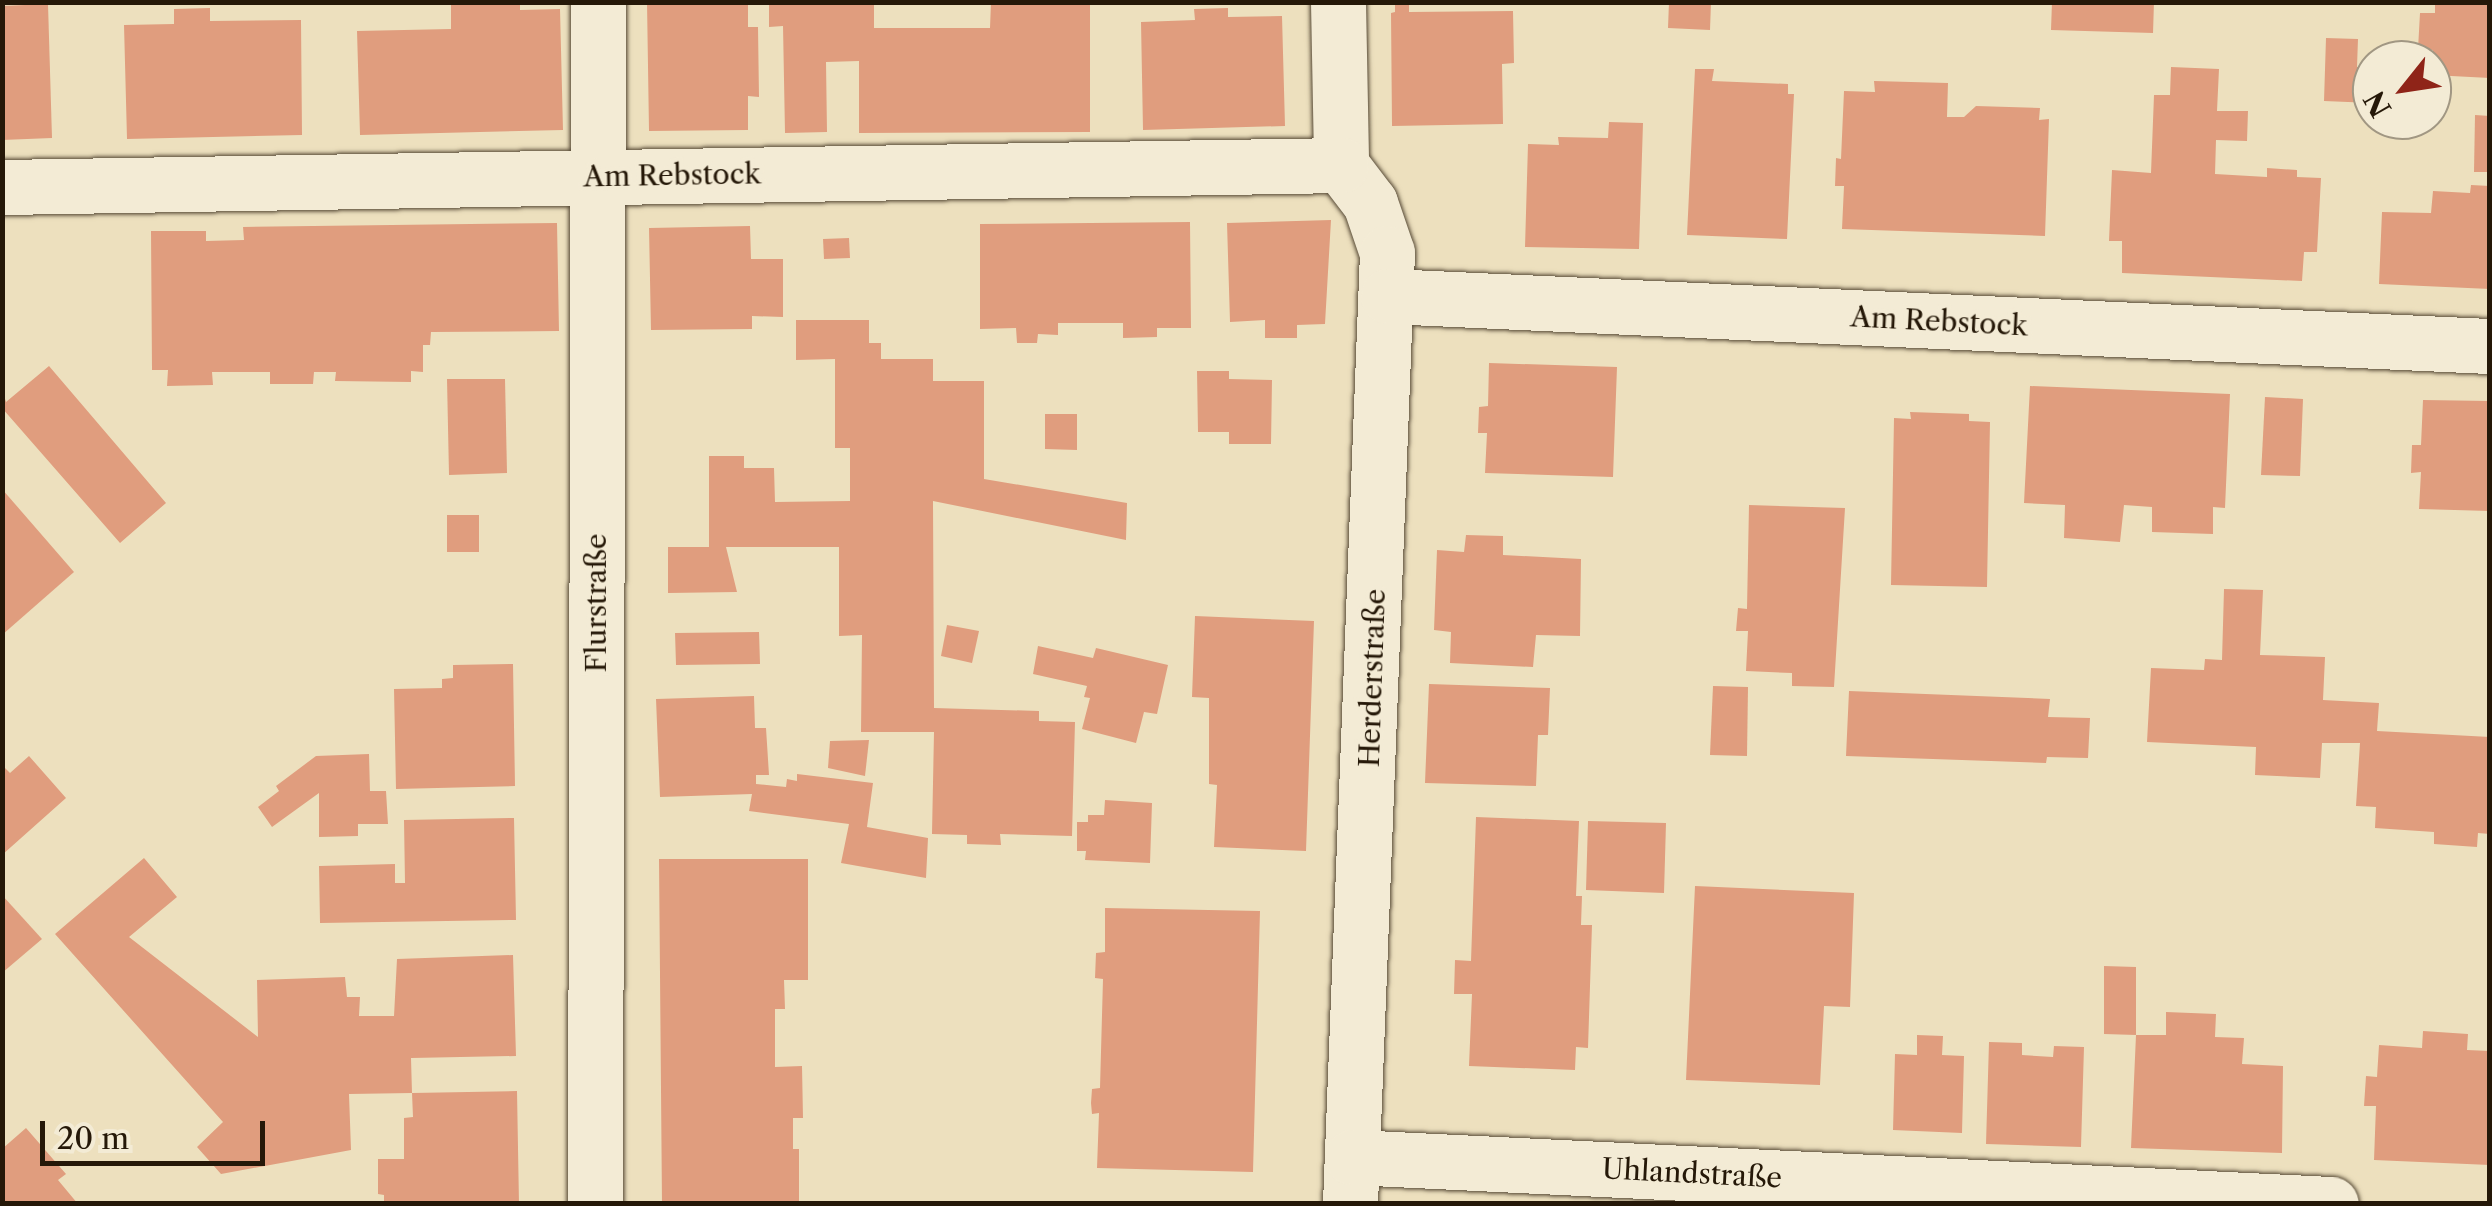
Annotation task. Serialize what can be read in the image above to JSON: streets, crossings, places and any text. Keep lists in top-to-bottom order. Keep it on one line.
{"streets":{"street":["Am Rebstock","Flurstraße","Herderstraße","Uhlandstraße"]},"crossings":[["Am Rebstock","Flurstraße"],["Am Rebstock","Herderstraße"],["Herderstraße","Uhlandstraße"]],"scale_bar":"20 m","north":"bottom left"}
